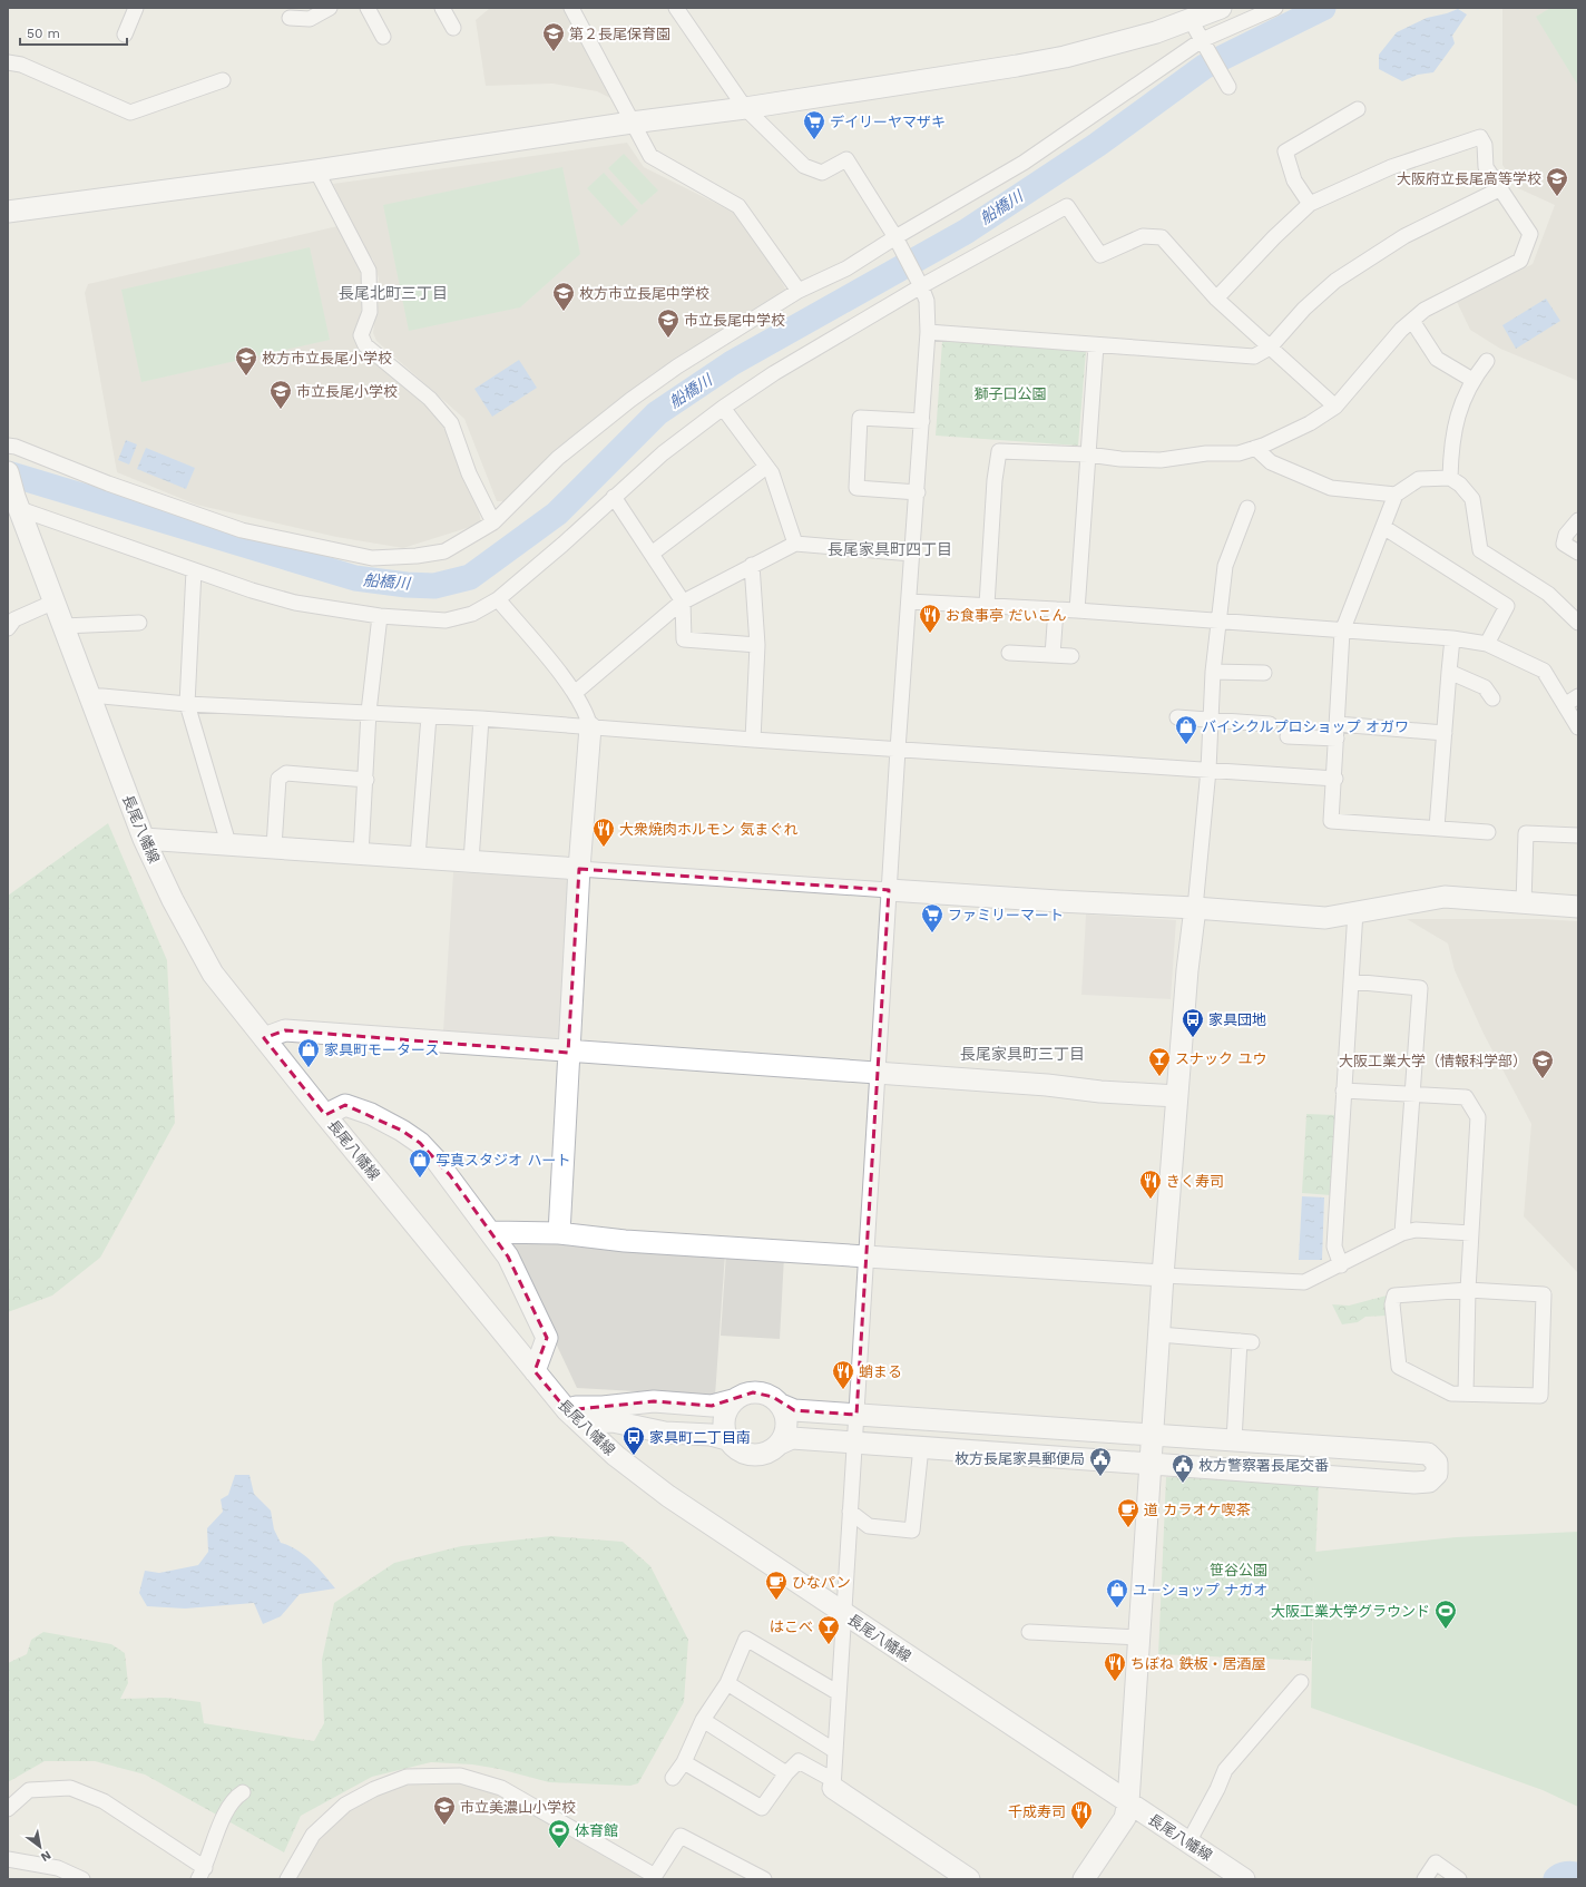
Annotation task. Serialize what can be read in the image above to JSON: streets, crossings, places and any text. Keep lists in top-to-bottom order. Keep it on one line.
{"streets":{"street":["長尾八幡線"]},"districts":["長尾北町三丁目","長尾家具町四丁目","長尾家具町三丁目"],"water":["船橋川"],"parks":["獅子口公園","笹谷公園"],"places":{"school or university":["第２長尾保育園","大阪府立長尾高等学校","枚方市立長尾中学校","市立長尾中学校","枚方市立長尾小学校","市立長尾小学校","大阪工業大学（情報科学部）","市立美濃山小学校"],"supermarket":["デイリーヤマザキ","ファミリーマート"],"restaurant":["お食事亭 だいこん","大衆焼肉ホルモン 気まぐれ","きく寿司","蛸まる","ちぼね 鉄板・居酒屋","千成寿司"],"shop":["バイシクルプロショップ オガワ","家具町モータース","写真スタジオ ハート","ユーショップ ナガオ"],"bus stop":["家具団地","家具町二丁目南"],"bar":["スナック ユウ","はこべ"],"public building":["枚方長尾家具郵便局","枚方警察署長尾交番"],"cafe":["道 カラオケ喫茶","ひなパン"],"sports":["大阪工業大学グラウンド","体育館"]},"scale_bar":"50 m","north":"bottom right"}
